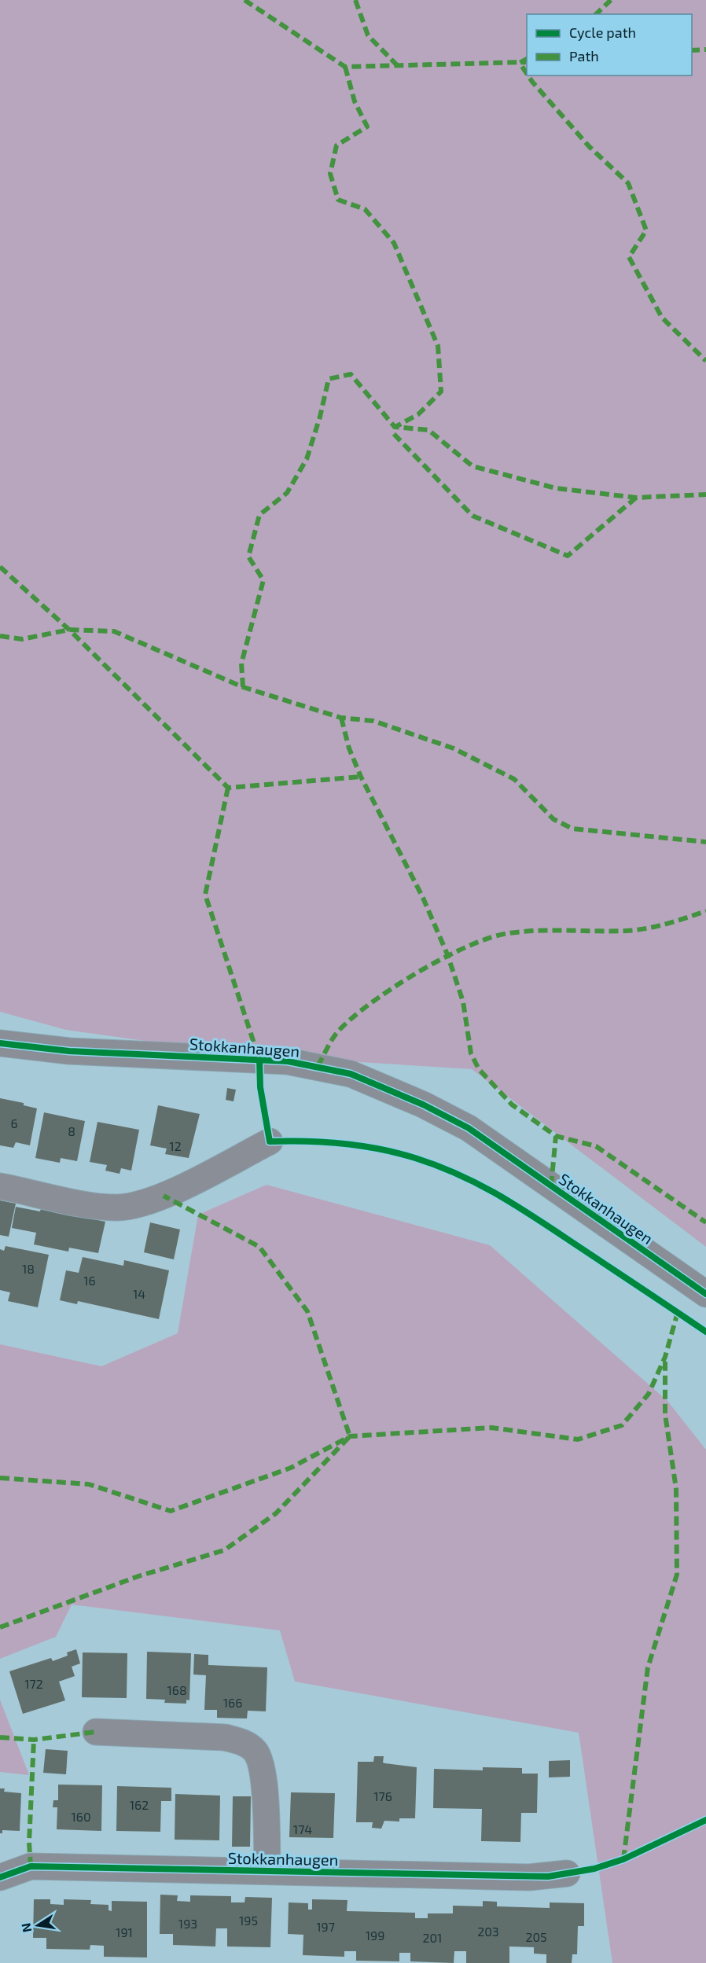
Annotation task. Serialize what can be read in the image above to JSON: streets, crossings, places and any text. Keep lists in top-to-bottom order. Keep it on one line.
{"streets":{"street":["Stokkanhaugen"]},"house_numbers":["6","8","12","18","16","14","172","168","166","176","162","160","174","195","193","197","203","191","199","205","201"],"legend":["Cycle path","Path"],"north":"left"}
